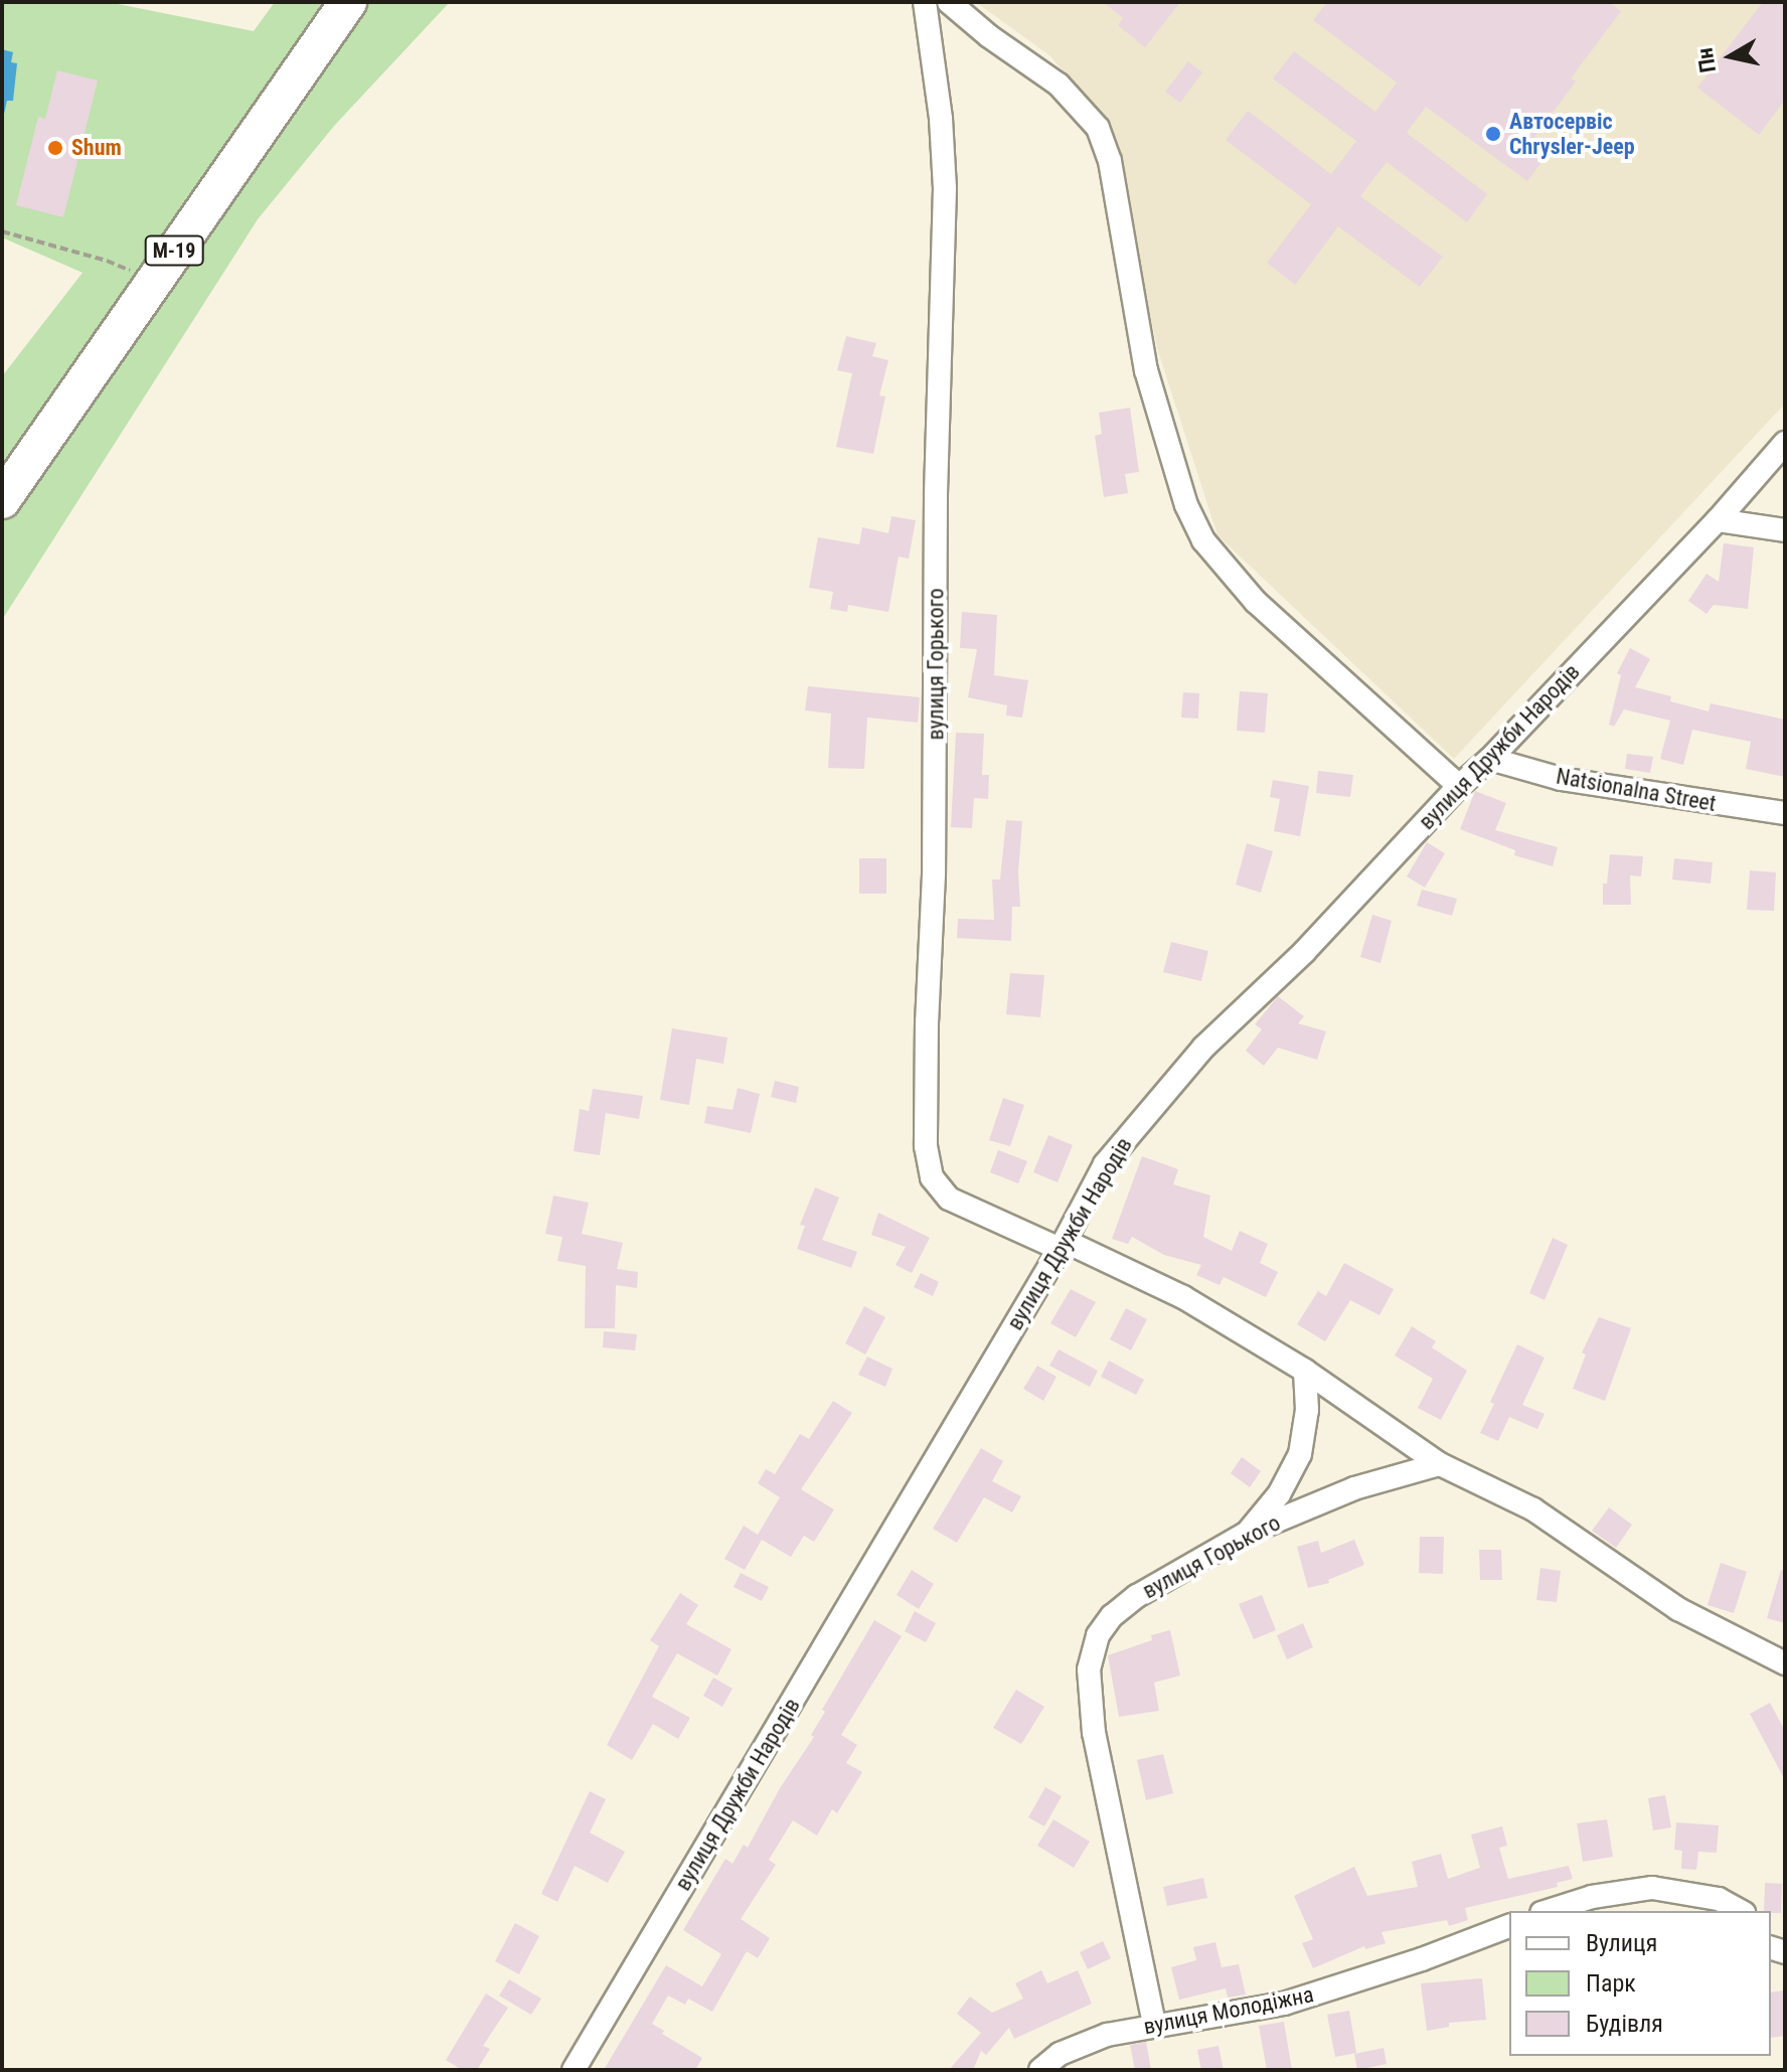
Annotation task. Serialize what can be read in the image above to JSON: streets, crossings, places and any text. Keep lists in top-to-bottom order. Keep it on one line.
{"streets":{"highway":["М-19"],"street":["вулиця Горького","вулиця Дружби Народів","Natsionalna Street","вулиця Молодіжна"]},"crossings":[["вулиця Горького","вулиця Дружби Народів"],["вулиця Горького","вулиця Молодіжна"],["вулиця Дружби Народів","Natsionalna Street"]],"places":["Автосервіс Chrysler-Jeep","Shum"],"legend":["Вулиця","Парк","Будівля"],"north":"left"}
